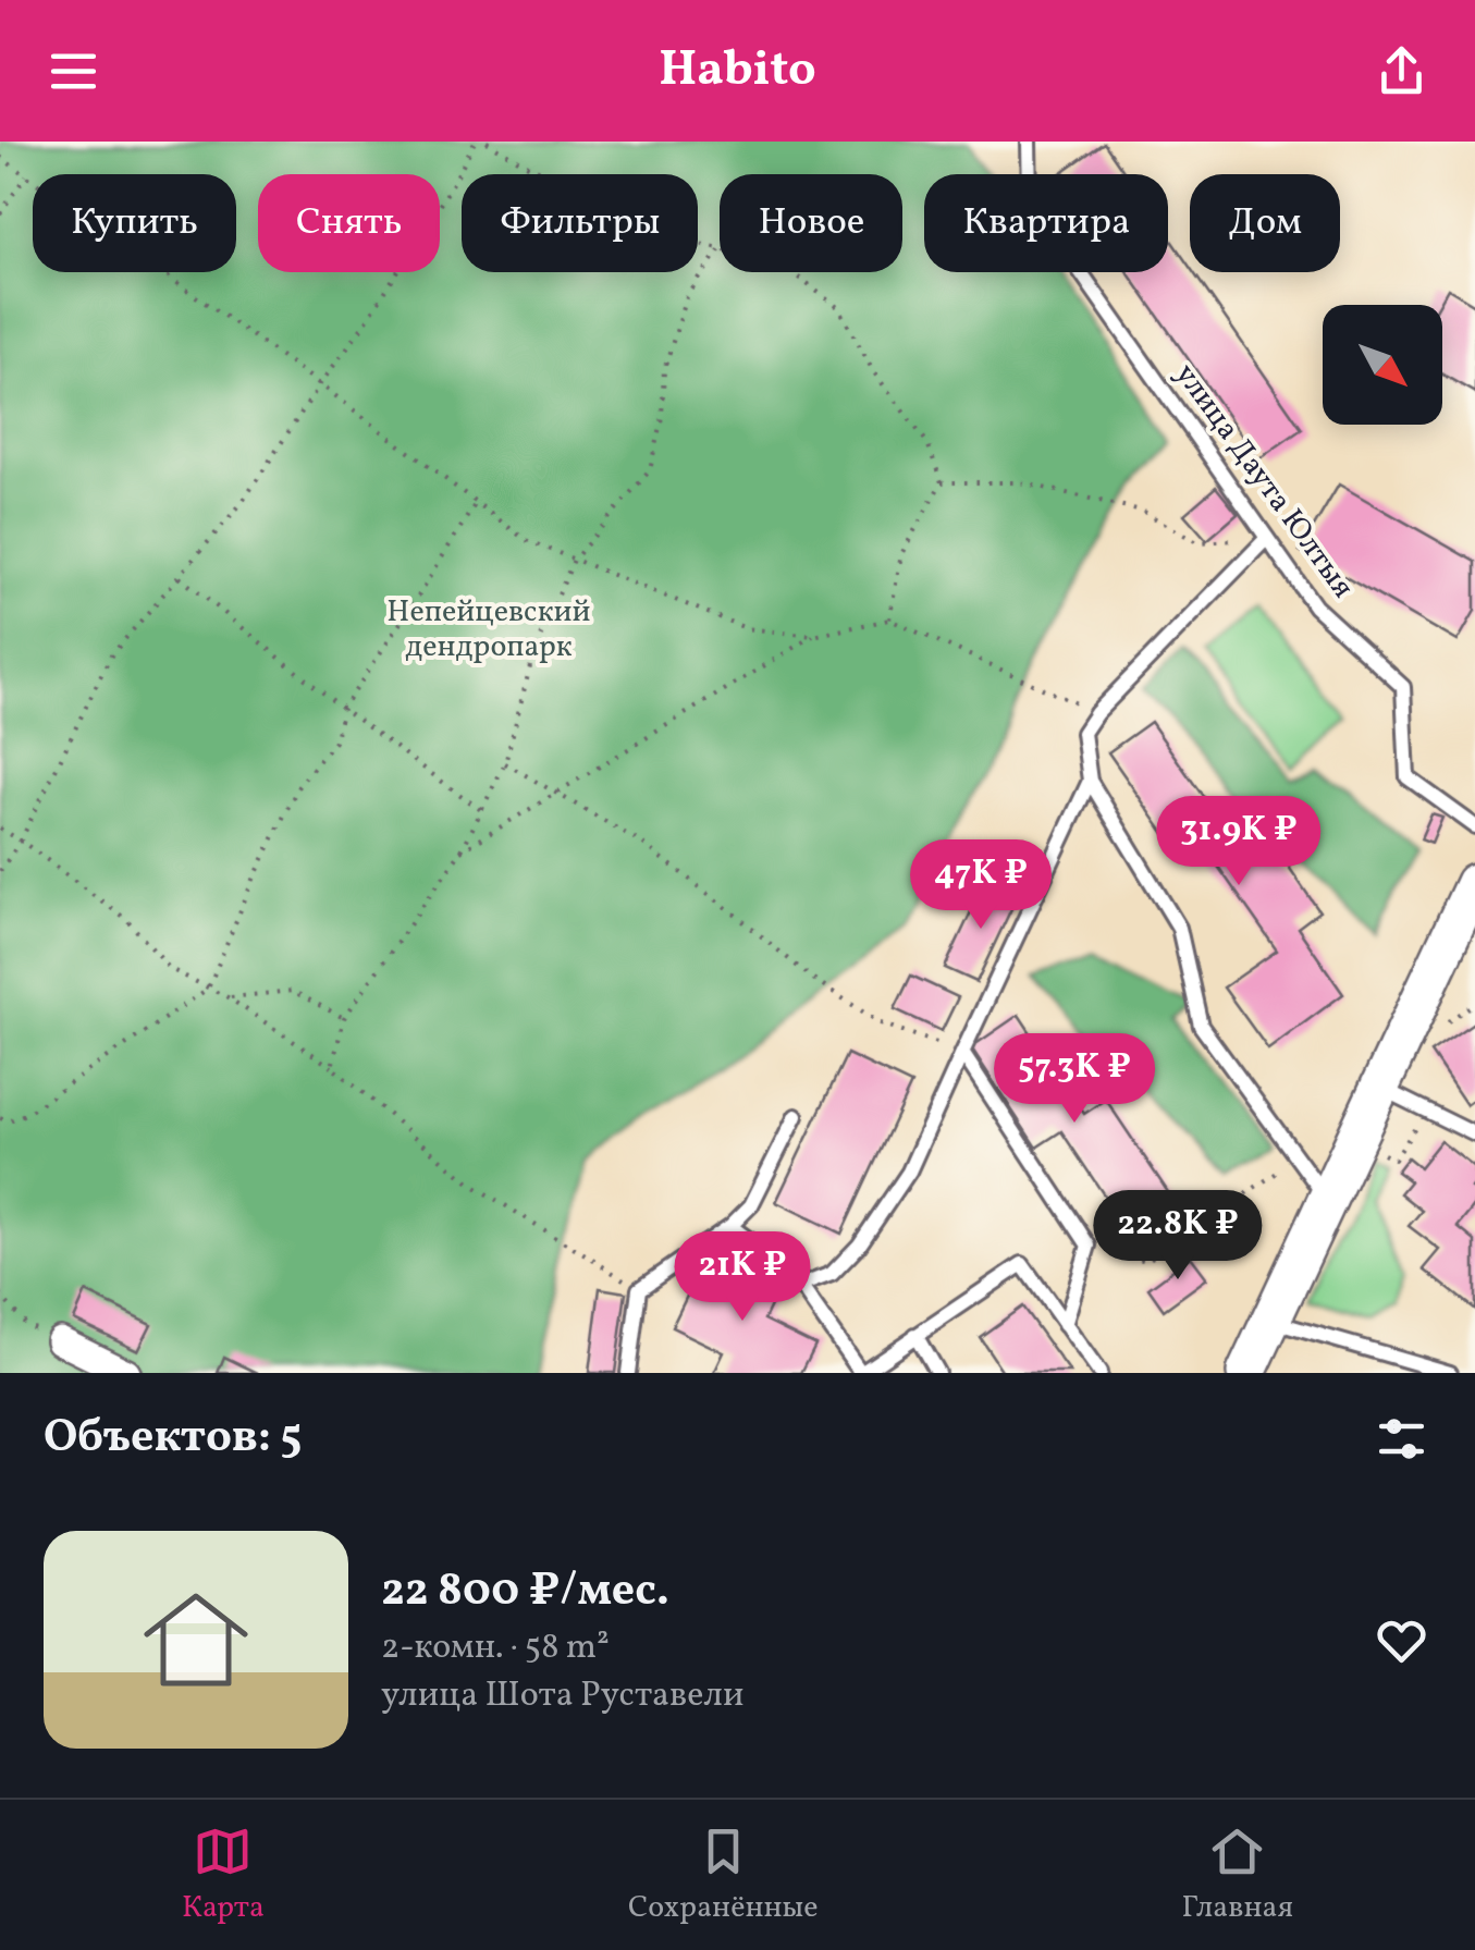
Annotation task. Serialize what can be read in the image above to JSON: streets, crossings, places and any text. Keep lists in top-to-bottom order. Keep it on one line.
{"streets":{"lane":["улица Даута Юлтыя"]},"parks":["Непейцевский дендропарк"],"north":"bottom right","page":{"header":"Habito","chip":["Купить","Снять","Фильтры","Новое","Квартира","Дом"],"price":["31.9K ₽","47K ₽","57.3K ₽","22.8K ₽","21K ₽"],"heading":"Объектов: 5","list":[{"name":"22 800 ₽/мес.","note":"2-комн. · 58 m² · улица Шота Руставели"}],"tabs":["Карта","Сохранённые","Главная"]}}
